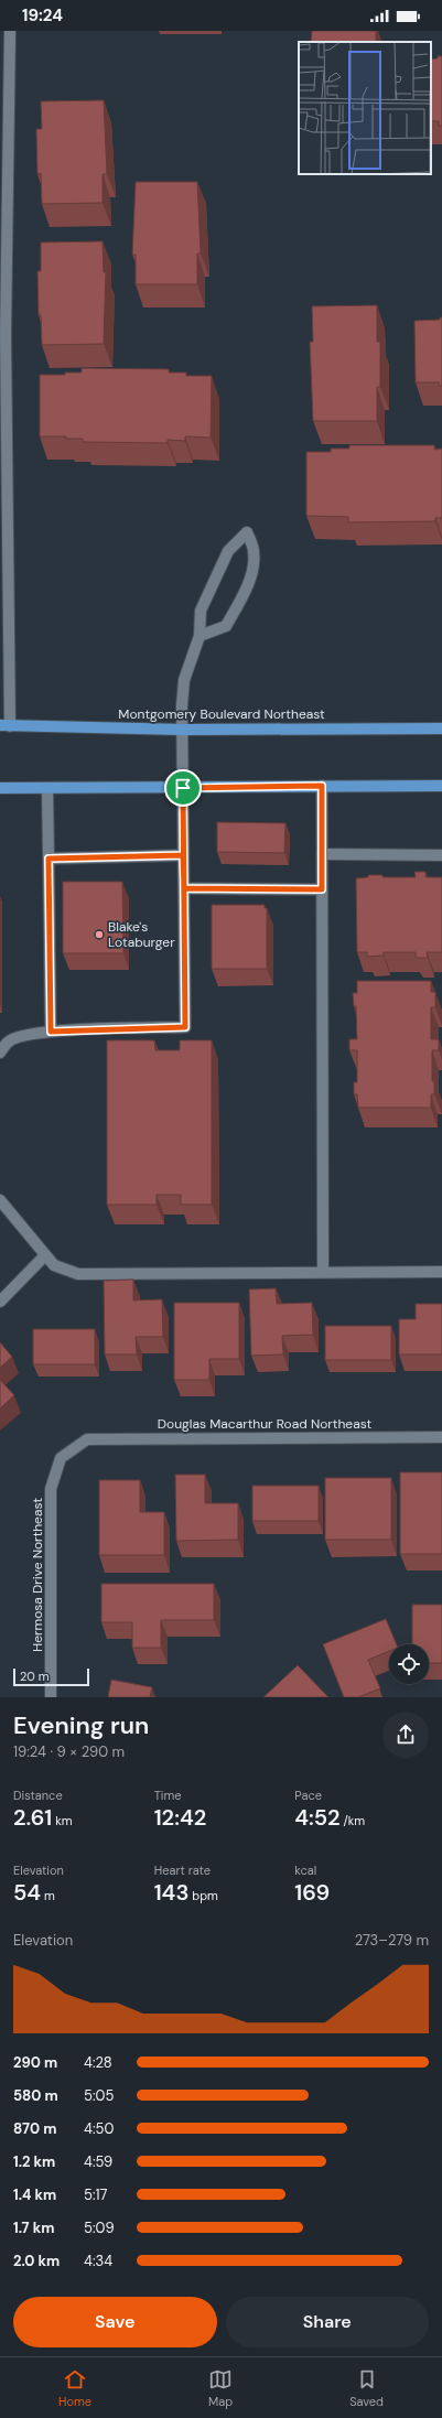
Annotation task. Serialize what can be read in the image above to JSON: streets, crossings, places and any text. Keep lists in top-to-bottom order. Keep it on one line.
{"streets":{"main road":["Montgomery Boulevard Northeast"],"street":["Douglas Macarthur Road Northeast","Hermosa Drive Northeast"]},"crossings":[["Douglas Macarthur Road Northeast","Hermosa Drive Northeast"]],"places":["Blake's Lotaburger"],"scale_bar":"20 m","page":{"status":"19:24","scale":"20 m","heading":["Evening run","19:24 · 9 × 290 m"],"stats":[["Distance","2.61 km"],["Time","12:42"],["Pace","4:52 /km"],["Elevation","54 m"],["Heart rate","143 bpm"],["kcal","169"]],"chart":["Elevation","273–279 m"],"list":[{"name":"290 m","note":"4:28"},{"name":"580 m","note":"5:05"},{"name":"870 m","note":"4:50"},{"name":"1.2 km","note":"4:59"},{"name":"1.4 km","note":"5:17"},{"name":"1.7 km","note":"5:09"},{"name":"2.0 km","note":"4:34"}],"buttons":["Save","Share"],"tabs":["Home","Map","Saved"]}}
